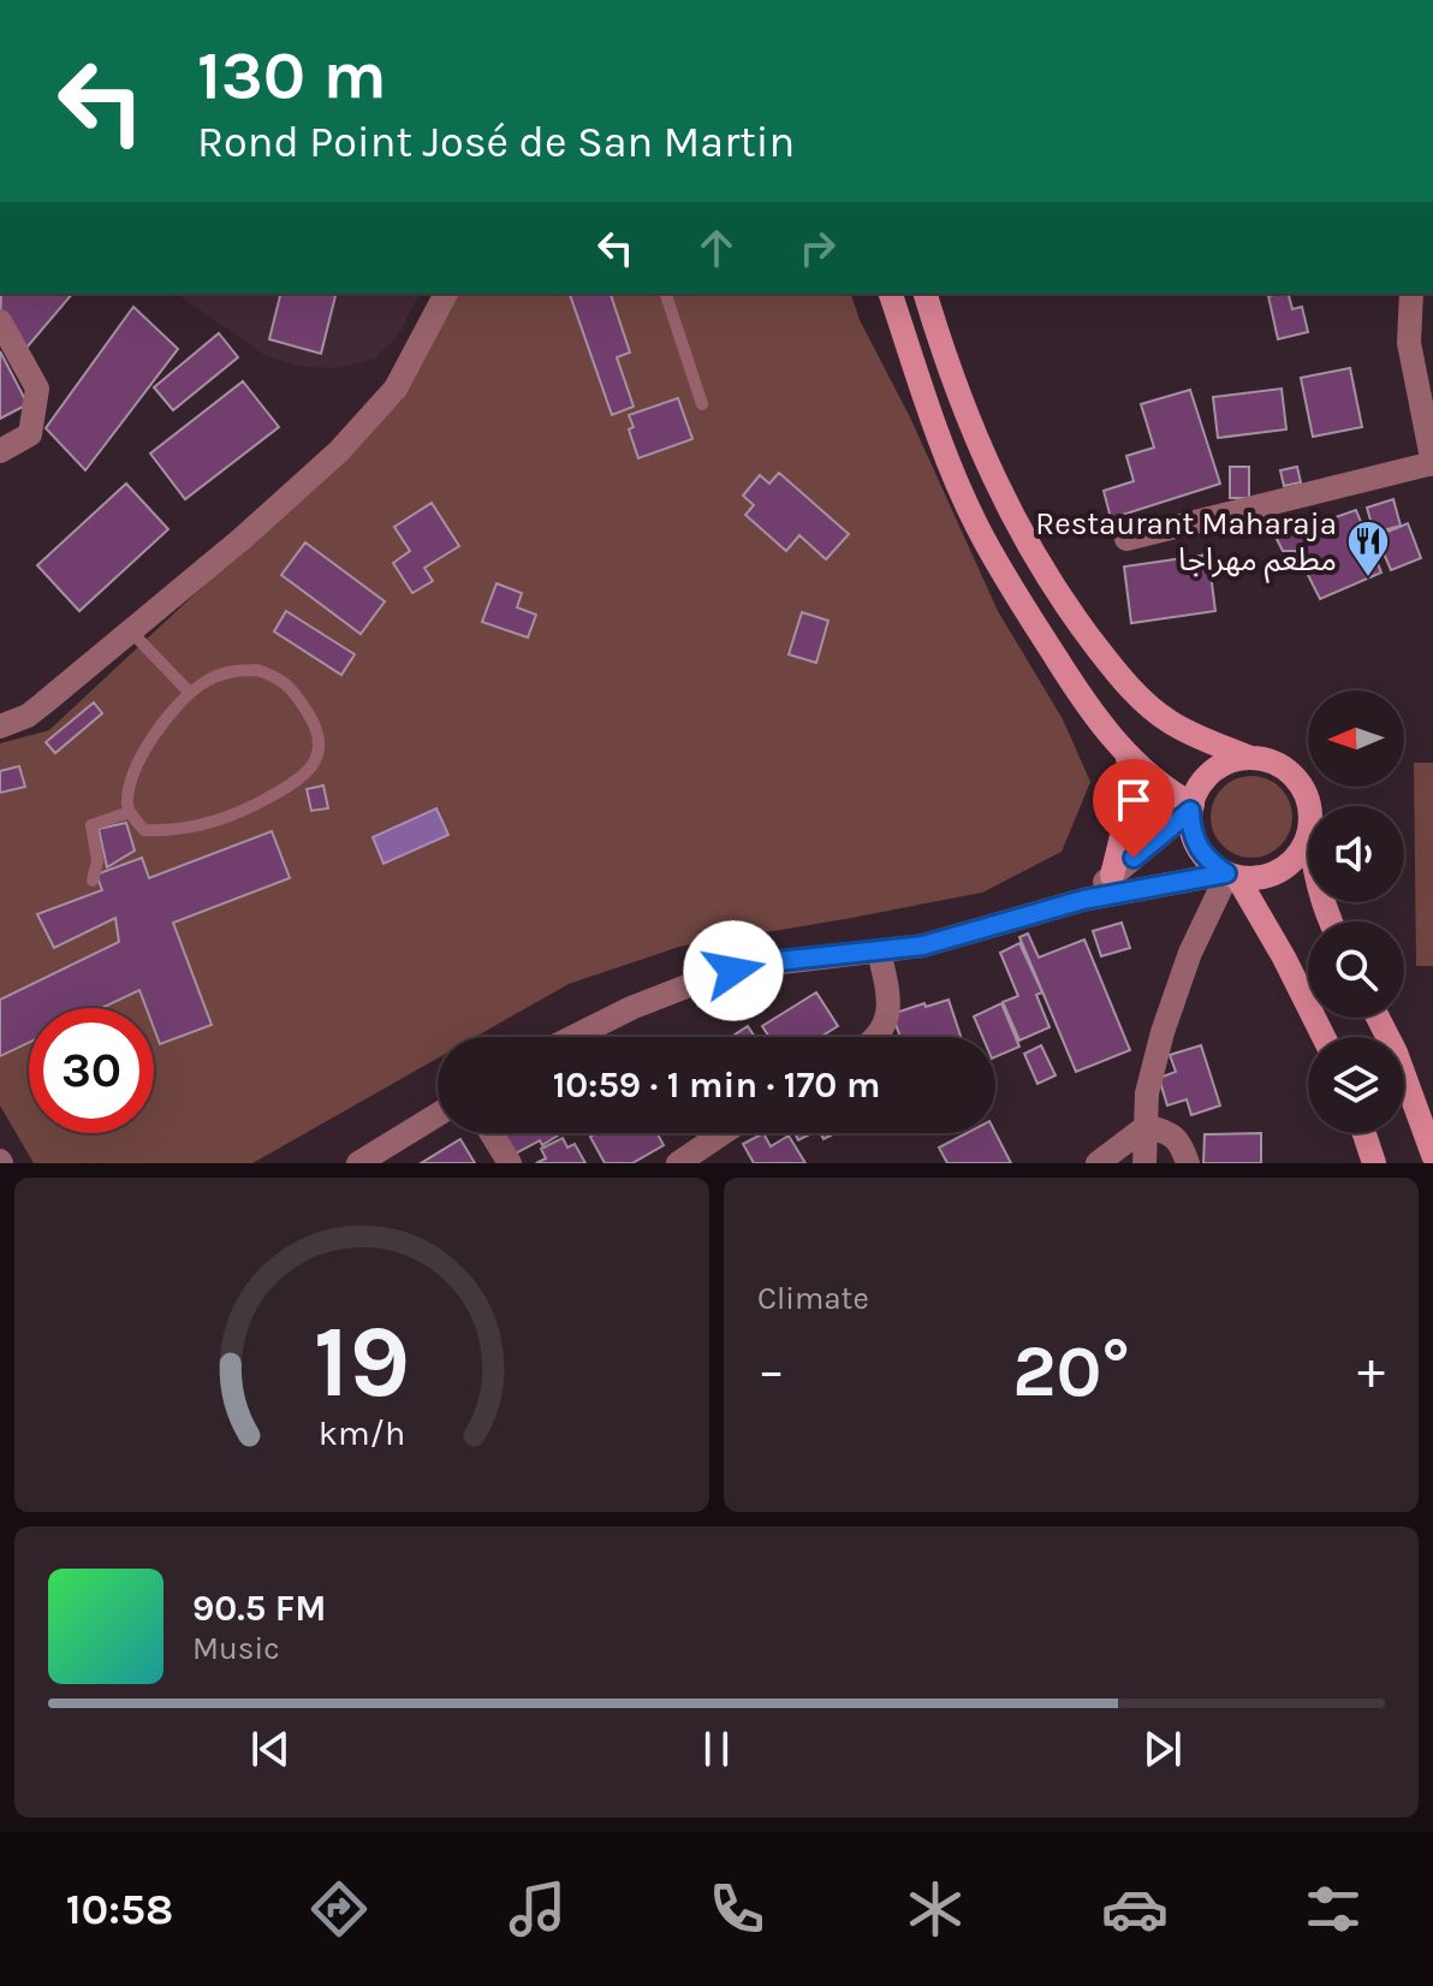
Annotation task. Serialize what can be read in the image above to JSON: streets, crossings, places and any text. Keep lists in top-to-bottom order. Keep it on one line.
{"places":{"restaurant":["Restaurant Maharaja مطعم مهراجا"]},"north":"left","page":{"turn":["130 m","Rond Point José de San Martin"],"limit":"30","trip":"10:59 · 1 min · 170 m","tile":"Climate","heat":["−","20°","+"],"song":["90.5 FM","Music"],"tabs":"10:58","gauge":["19","km/h"]}}
